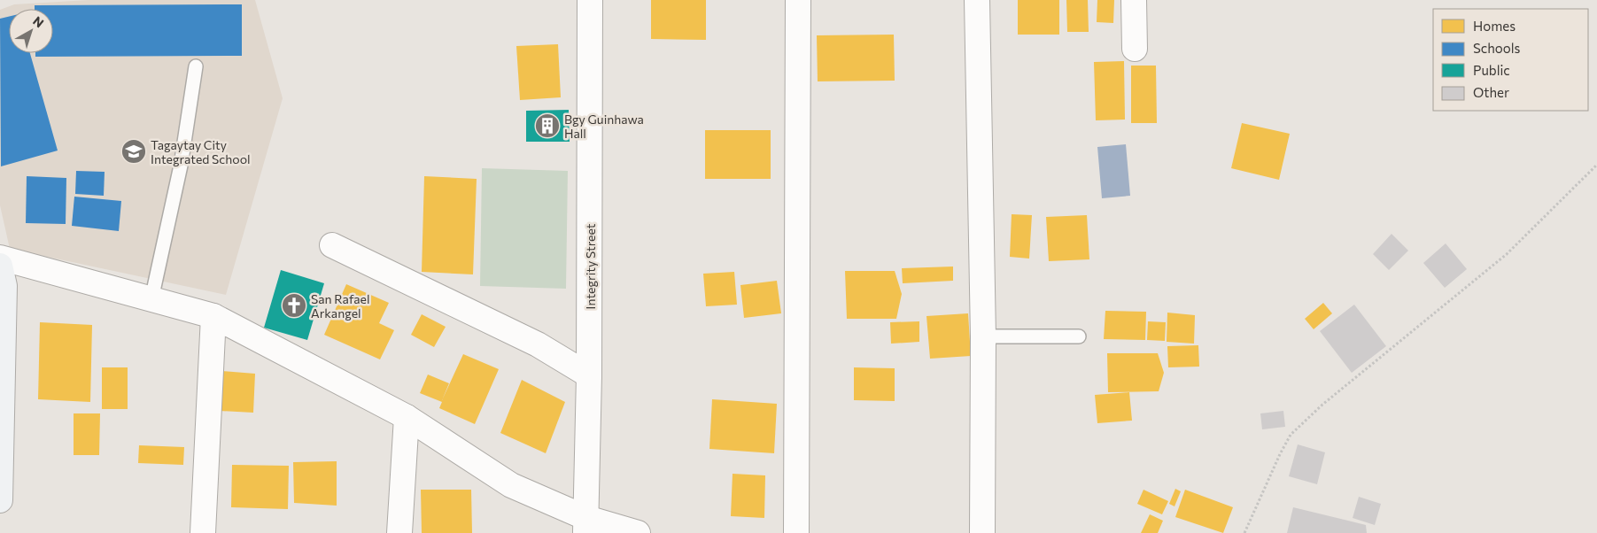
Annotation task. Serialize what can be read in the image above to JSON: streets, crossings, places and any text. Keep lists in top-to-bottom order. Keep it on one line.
{"streets":{"street":["Integrity Street"]},"places":{"building":["Bgy Guinhawa Hall"],"school or university":["Tagaytay City Integrated School"],"church":["San Rafael Arkangel"]},"legend":["Homes","Schools","Public","Other"],"north":"top right"}
